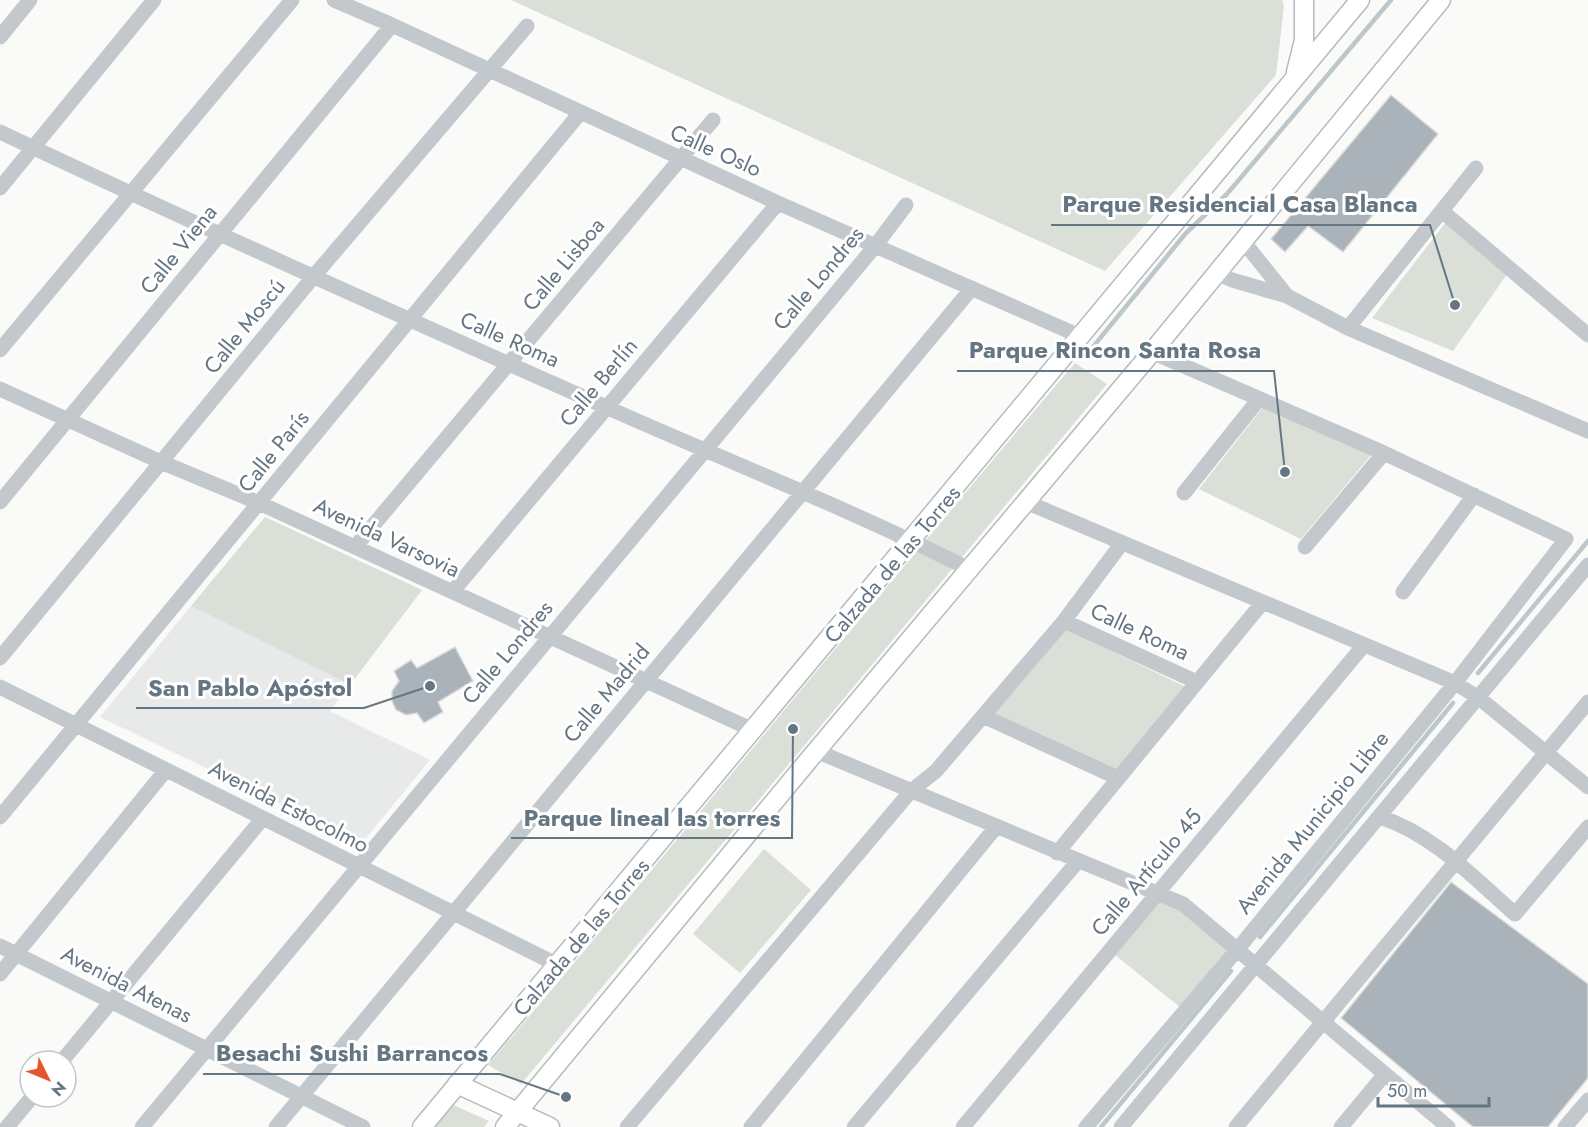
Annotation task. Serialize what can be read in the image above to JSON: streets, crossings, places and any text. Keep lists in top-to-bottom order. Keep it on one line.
{"streets":{"main road":["Calzada de las Torres"],"street":["Calle Oslo","Calle Viena","Calle Lisboa","Calle Londres","Calle Moscú","Calle Roma","Calle Berlín","Calle París","Avenida Varsovia","Calle Madrid","Avenida Estocolmo","Avenida Municipio Libre","Calle Artículo 45","Avenida Atenas"]},"crossings":[["Calle Oslo","Calle Viena"],["Calle Oslo","Calle Lisboa"],["Calle Oslo","Calle Londres"],["Calle Oslo","Calle Moscú"],["Calle Oslo","Calle Berlín"],["Calle Oslo","Calle París"],["Calle Oslo","Calzada de las Torres"],["Calle Oslo","Calle Madrid"],["Calle Viena","Calle Roma"],["Calle Viena","Avenida Varsovia"],["Calle Lisboa","Calle Roma"],["Calle Lisboa","Avenida Varsovia"],["Calle Londres","Calle Roma"],["Calle Londres","Avenida Varsovia"],["Calle Londres","Avenida Estocolmo"],["Calle Londres","Avenida Atenas"],["Calle Moscú","Calle Roma"],["Calle Moscú","Avenida Varsovia"],["Calle Roma","Calle Berlín"],["Calle Roma","Calle París"],["Calle Roma","Calzada de las Torres"],["Calle Roma","Calle Madrid"],["Calle Berlín","Avenida Varsovia"],["Calle París","Avenida Varsovia"],["Calle París","Avenida Estocolmo"],["Avenida Varsovia","Calzada de las Torres"],["Avenida Varsovia","Calle Madrid"],["Calzada de las Torres","Avenida Estocolmo"],["Calle Madrid","Avenida Estocolmo"],["Calle Madrid","Avenida Atenas"]],"places":["Parque Residencial Casa Blanca","Parque Rincon Santa Rosa","San Pablo Apóstol","Parque lineal las torres","Besachi Sushi Barrancos"],"scale_bar":"50 m","north":"bottom right"}
